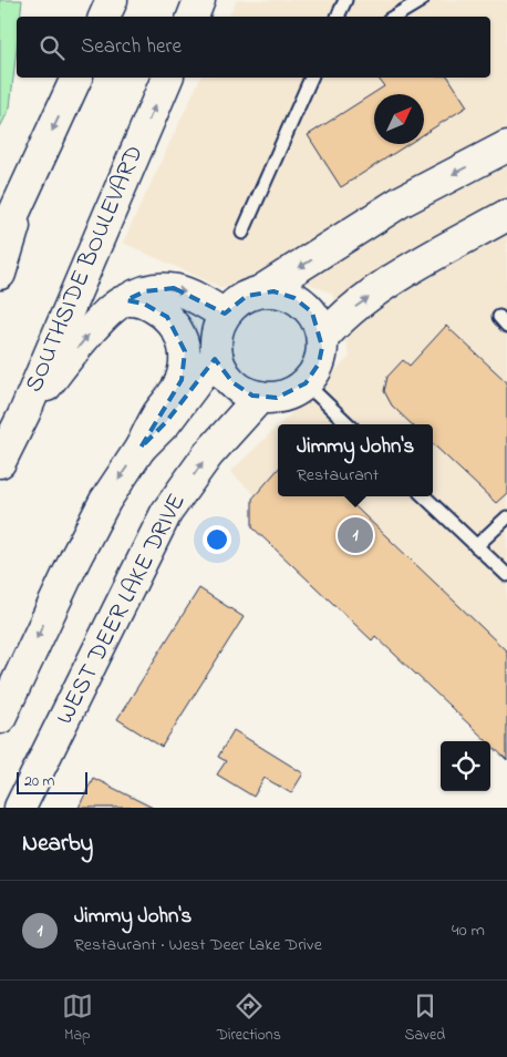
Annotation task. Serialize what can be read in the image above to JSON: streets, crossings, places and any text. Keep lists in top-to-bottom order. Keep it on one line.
{"streets":{"main road":["SOUTHSIDE BOULEVARD","WEST DEER LAKE DRIVE"]},"scale_bar":"20 m","north":"top right","page":{"search":"Search here","popup":["Jimmy John's","Restaurant"],"pins":"1","scale":"20 m","heading":"Nearby","list":[{"mark":"1","name":"Jimmy John's","note":"Restaurant · West Deer Lake Drive","value":"40 m"}],"nav":["Map","Directions","Saved"]}}
